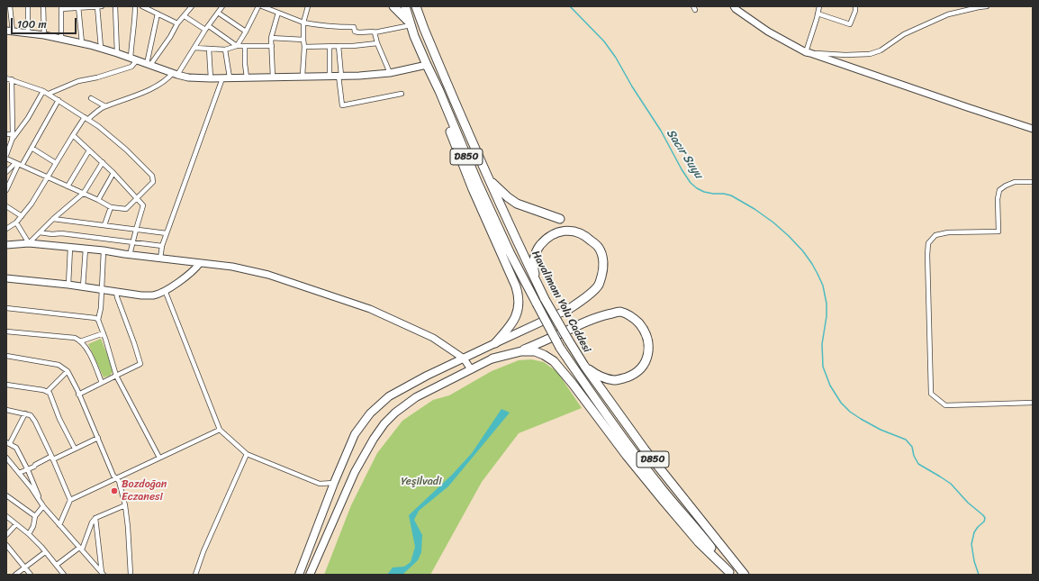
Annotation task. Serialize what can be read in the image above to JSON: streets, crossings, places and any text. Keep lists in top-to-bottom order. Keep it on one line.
{"streets":{"highway":["D850","Havalimanı Yolu Caddesi"]},"water":["Sacır Suyu"],"parks":["Yeşilvadi"],"places":["Bozdoğan Eczanesi"],"scale_bar":"100 m"}
